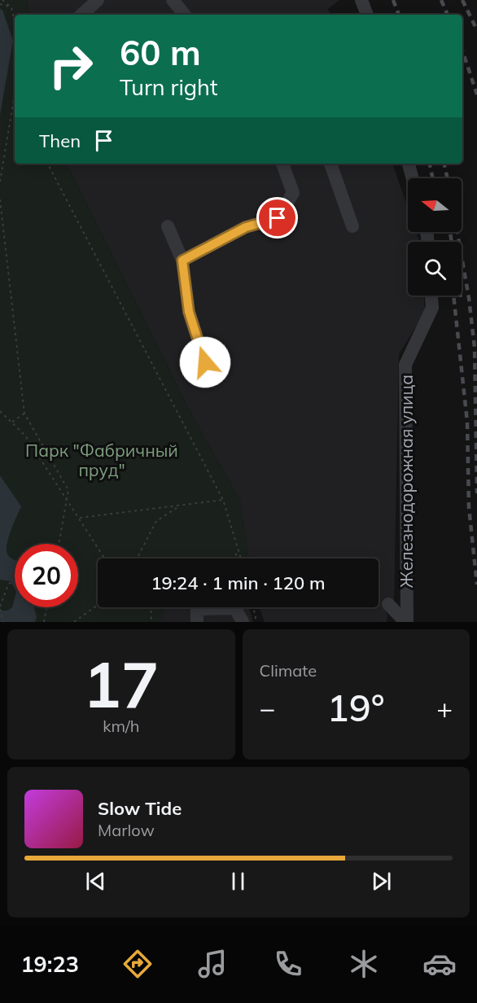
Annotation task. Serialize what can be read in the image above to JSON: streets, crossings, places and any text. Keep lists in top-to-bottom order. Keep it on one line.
{"streets":{"street":["Железнодорожная улица"]},"parks":["Парк \"Фабричный пруд\""],"north":"left","page":{"turn":["60 m","Turn right"],"then":"Then","limit":"20","trip":"19:24 · 1 min · 120 m","tile":[["17","km/h"],"Climate"],"heat":["−","19°","+"],"song":["Slow Tide","Marlow"],"tabs":"19:23"}}
